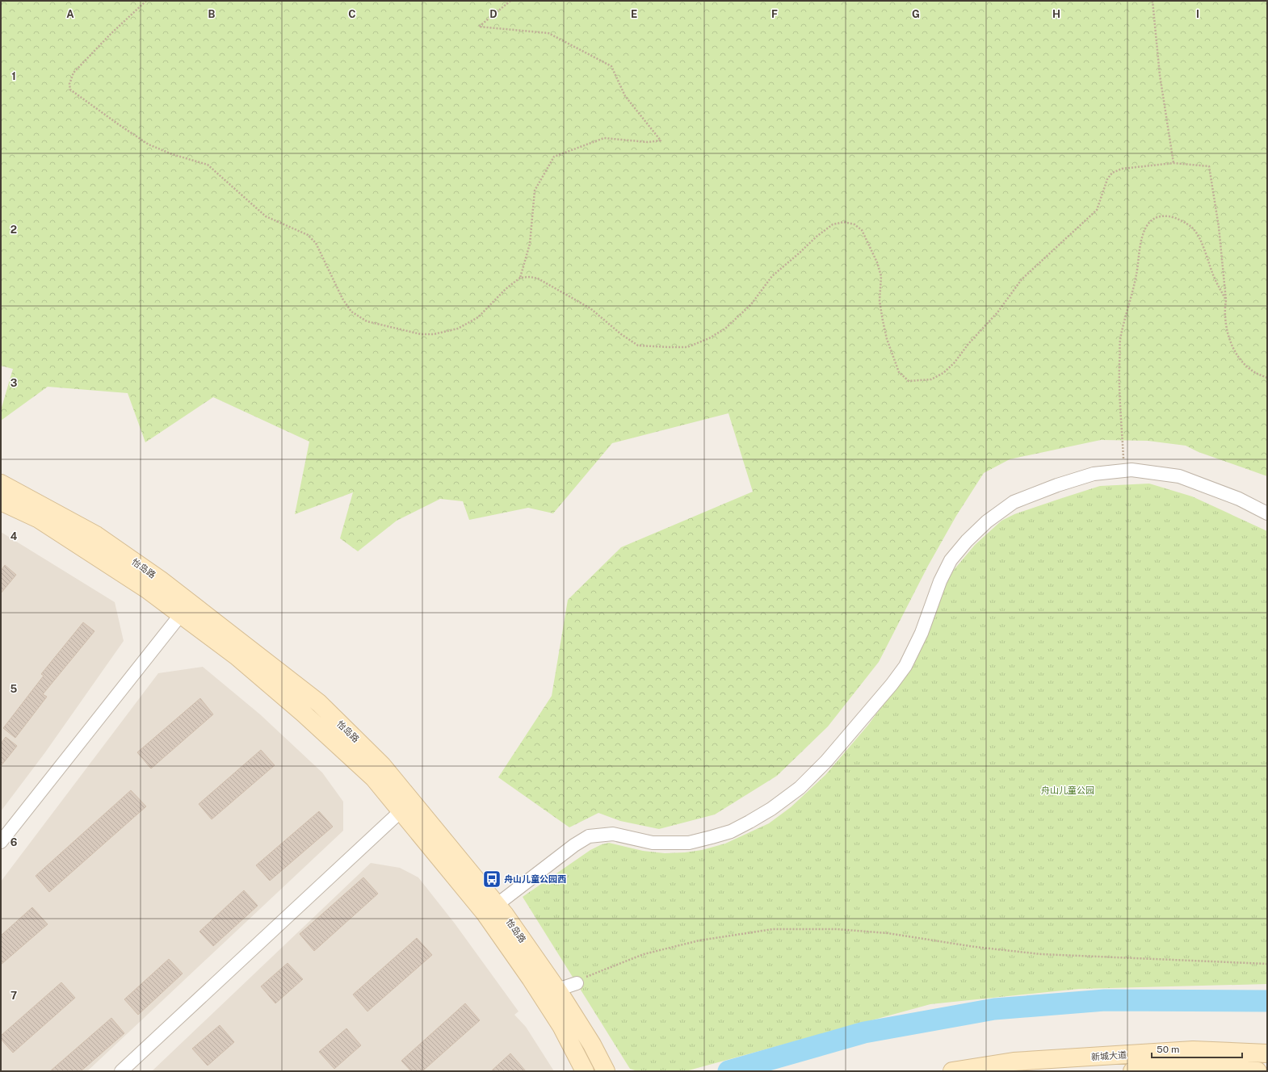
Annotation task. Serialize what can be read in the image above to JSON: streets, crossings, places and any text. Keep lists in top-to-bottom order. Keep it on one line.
{"streets":{"street":["怡岛路","新城大道"]},"parks":["舟山儿童公园"],"places":{"bus stop":["舟山儿童公园西"]},"scale_bar":"50 m","grid":{"columns":["A","B","C","D","E","F","G","H","I"],"rows":["1","2","3","4","5","6","7"]}}
